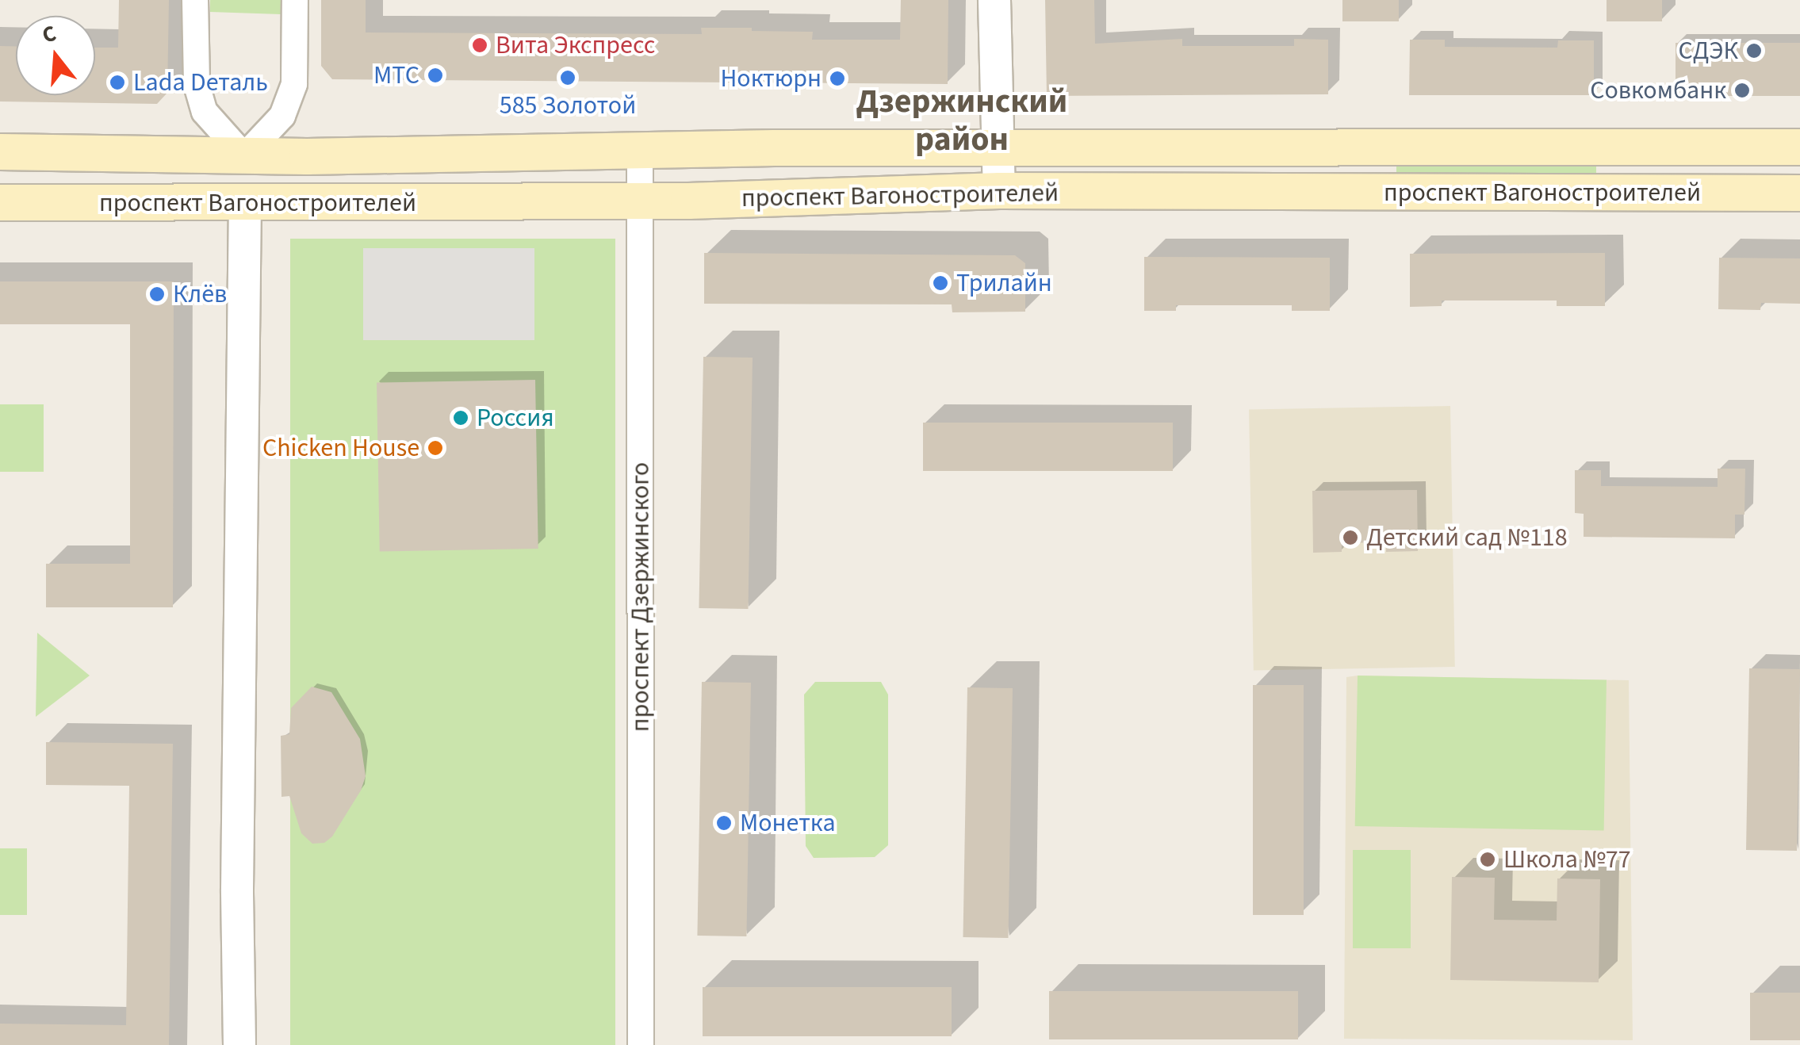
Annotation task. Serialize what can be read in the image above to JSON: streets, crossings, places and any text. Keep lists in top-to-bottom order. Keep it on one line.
{"streets":{"main road":["проспект Вагоностроителей"],"street":["проспект Дзержинского"]},"crossings":[["проспект Вагоностроителей","проспект Дзержинского"]],"districts":["Дзержинский район"],"places":["Вита Экспресс","СДЭК","МТС","585 Золотой","Ноктюрн","Lada Dеталь","Совкомбанк","Трилайн","Клёв","Россия","Chicken House","Детский сад №118","Монетка","Школа №77"],"north":"top"}
